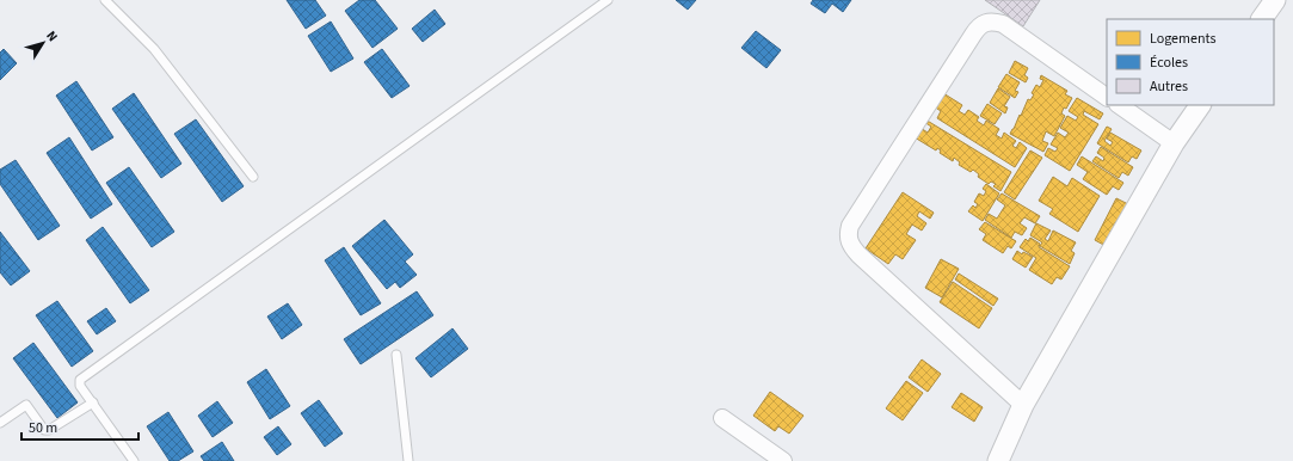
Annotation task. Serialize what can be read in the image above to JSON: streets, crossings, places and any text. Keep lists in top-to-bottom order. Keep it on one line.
{"legend":["Logements","Écoles","Autres"],"scale_bar":"50 m","north":"top right"}
